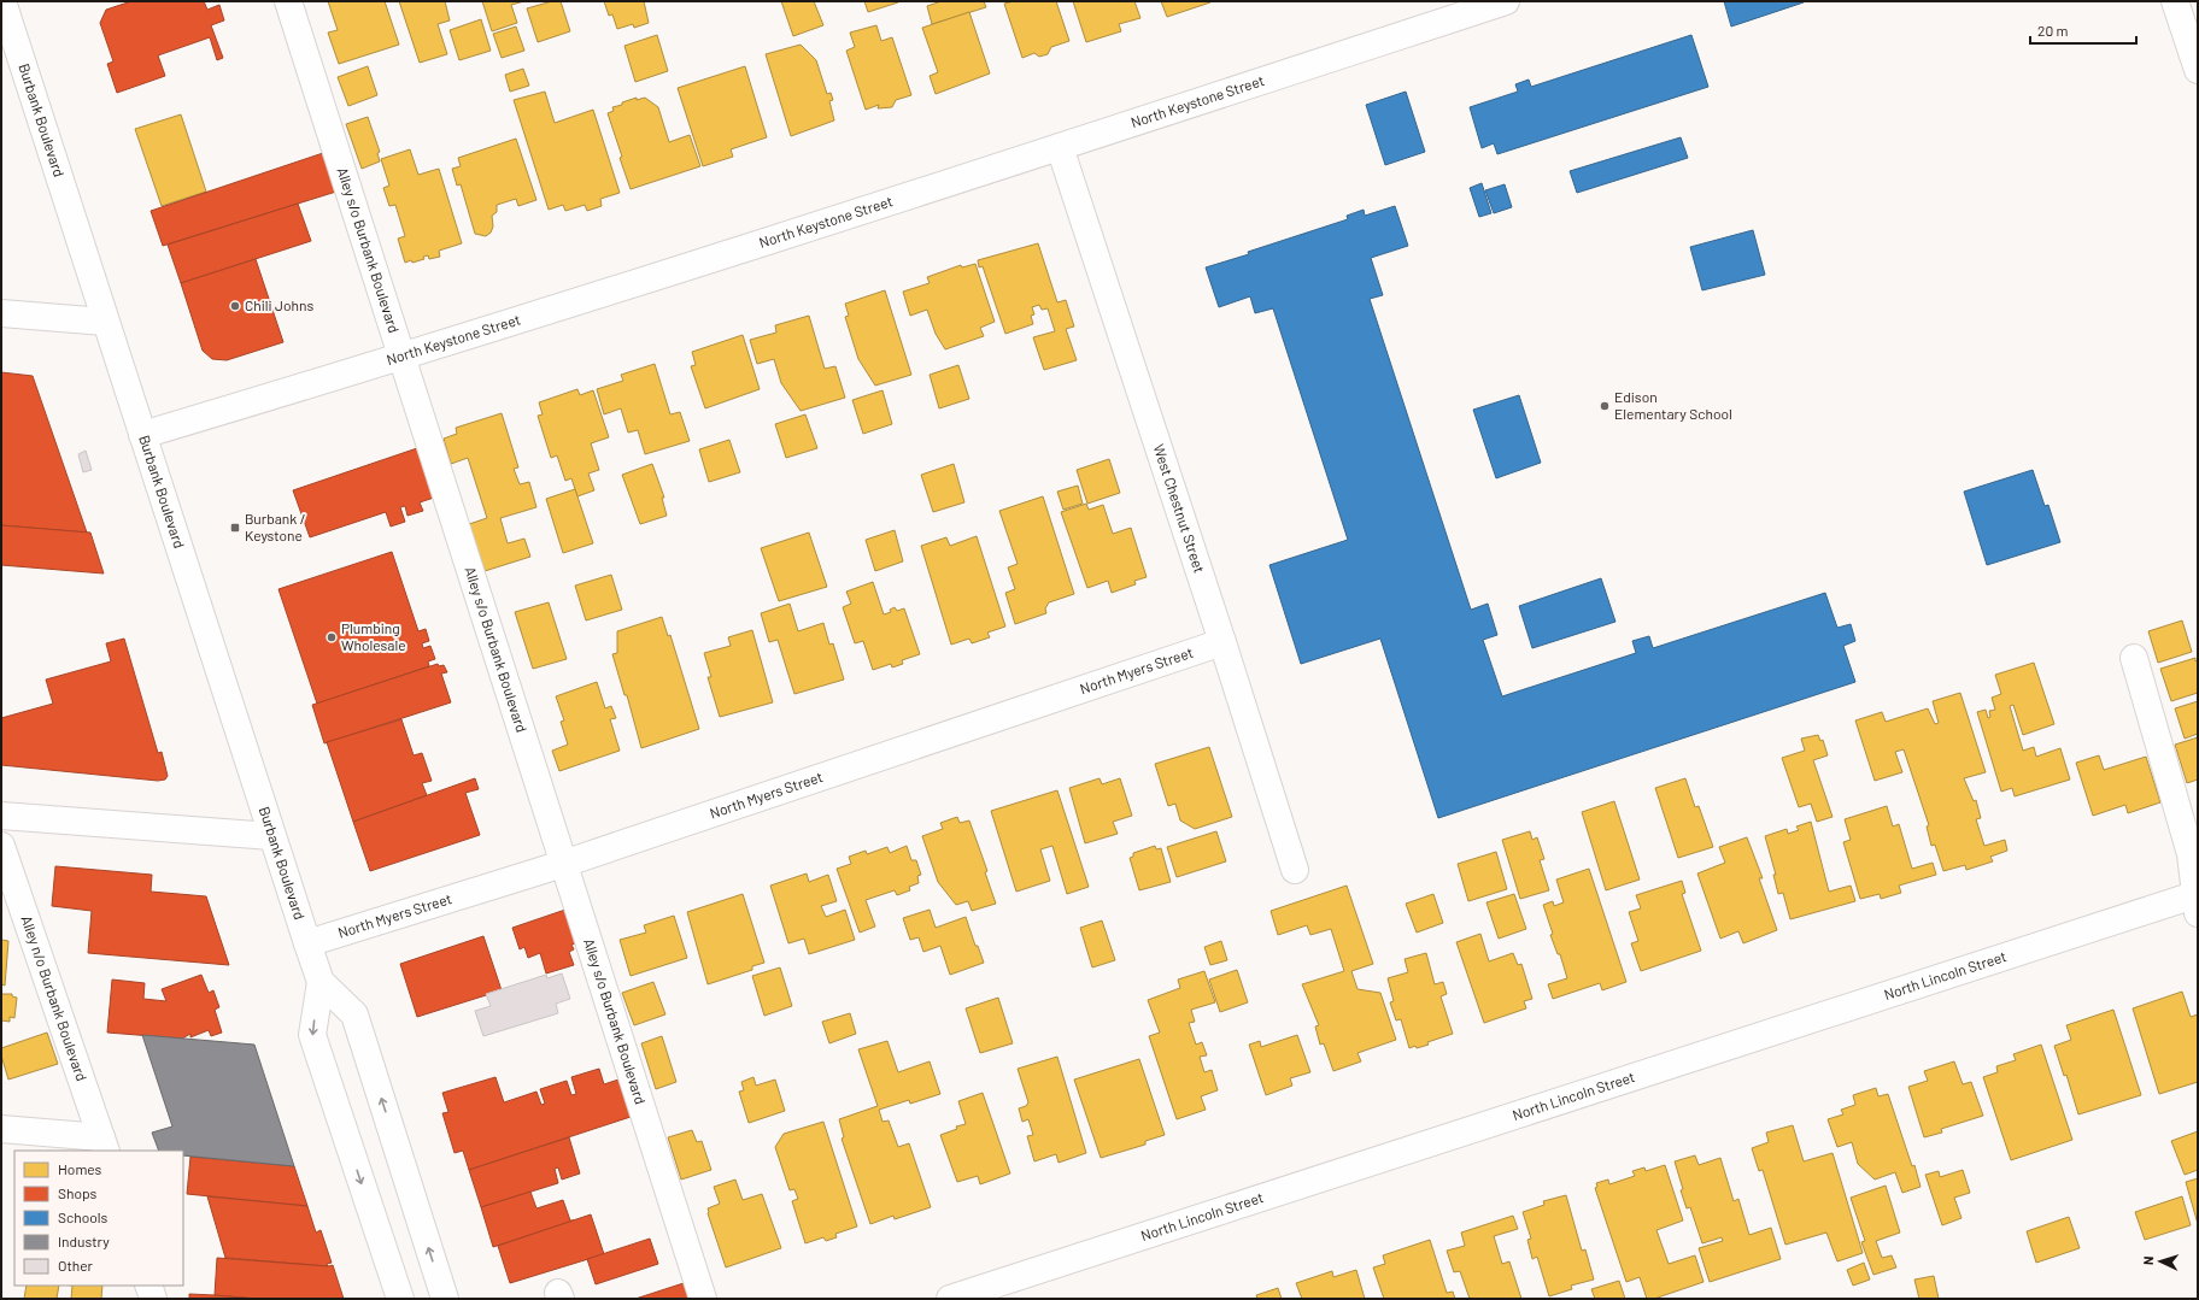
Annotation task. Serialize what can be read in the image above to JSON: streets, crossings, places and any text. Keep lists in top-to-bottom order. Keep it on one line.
{"streets":{"street":["North Keystone Street","Burbank Boulevard","Alley s/o Burbank Boulevard","West Chestnut Street","North Myers Street","North Lincoln Street","Alley n/o Burbank Boulevard"]},"crossings":[["North Keystone Street","Burbank Boulevard"],["North Keystone Street","Alley s/o Burbank Boulevard"],["North Keystone Street","West Chestnut Street"],["Burbank Boulevard","North Myers Street"],["Alley s/o Burbank Boulevard","North Myers Street"],["West Chestnut Street","North Myers Street"]],"places":{"other":["Chili Johns","Edison Elementary School","Plumbing Wholesale"],"transit":["Burbank / Keystone"]},"legend":["Homes","Shops","Schools","Industry","Other"],"scale_bar":"20 m","north":"left"}
